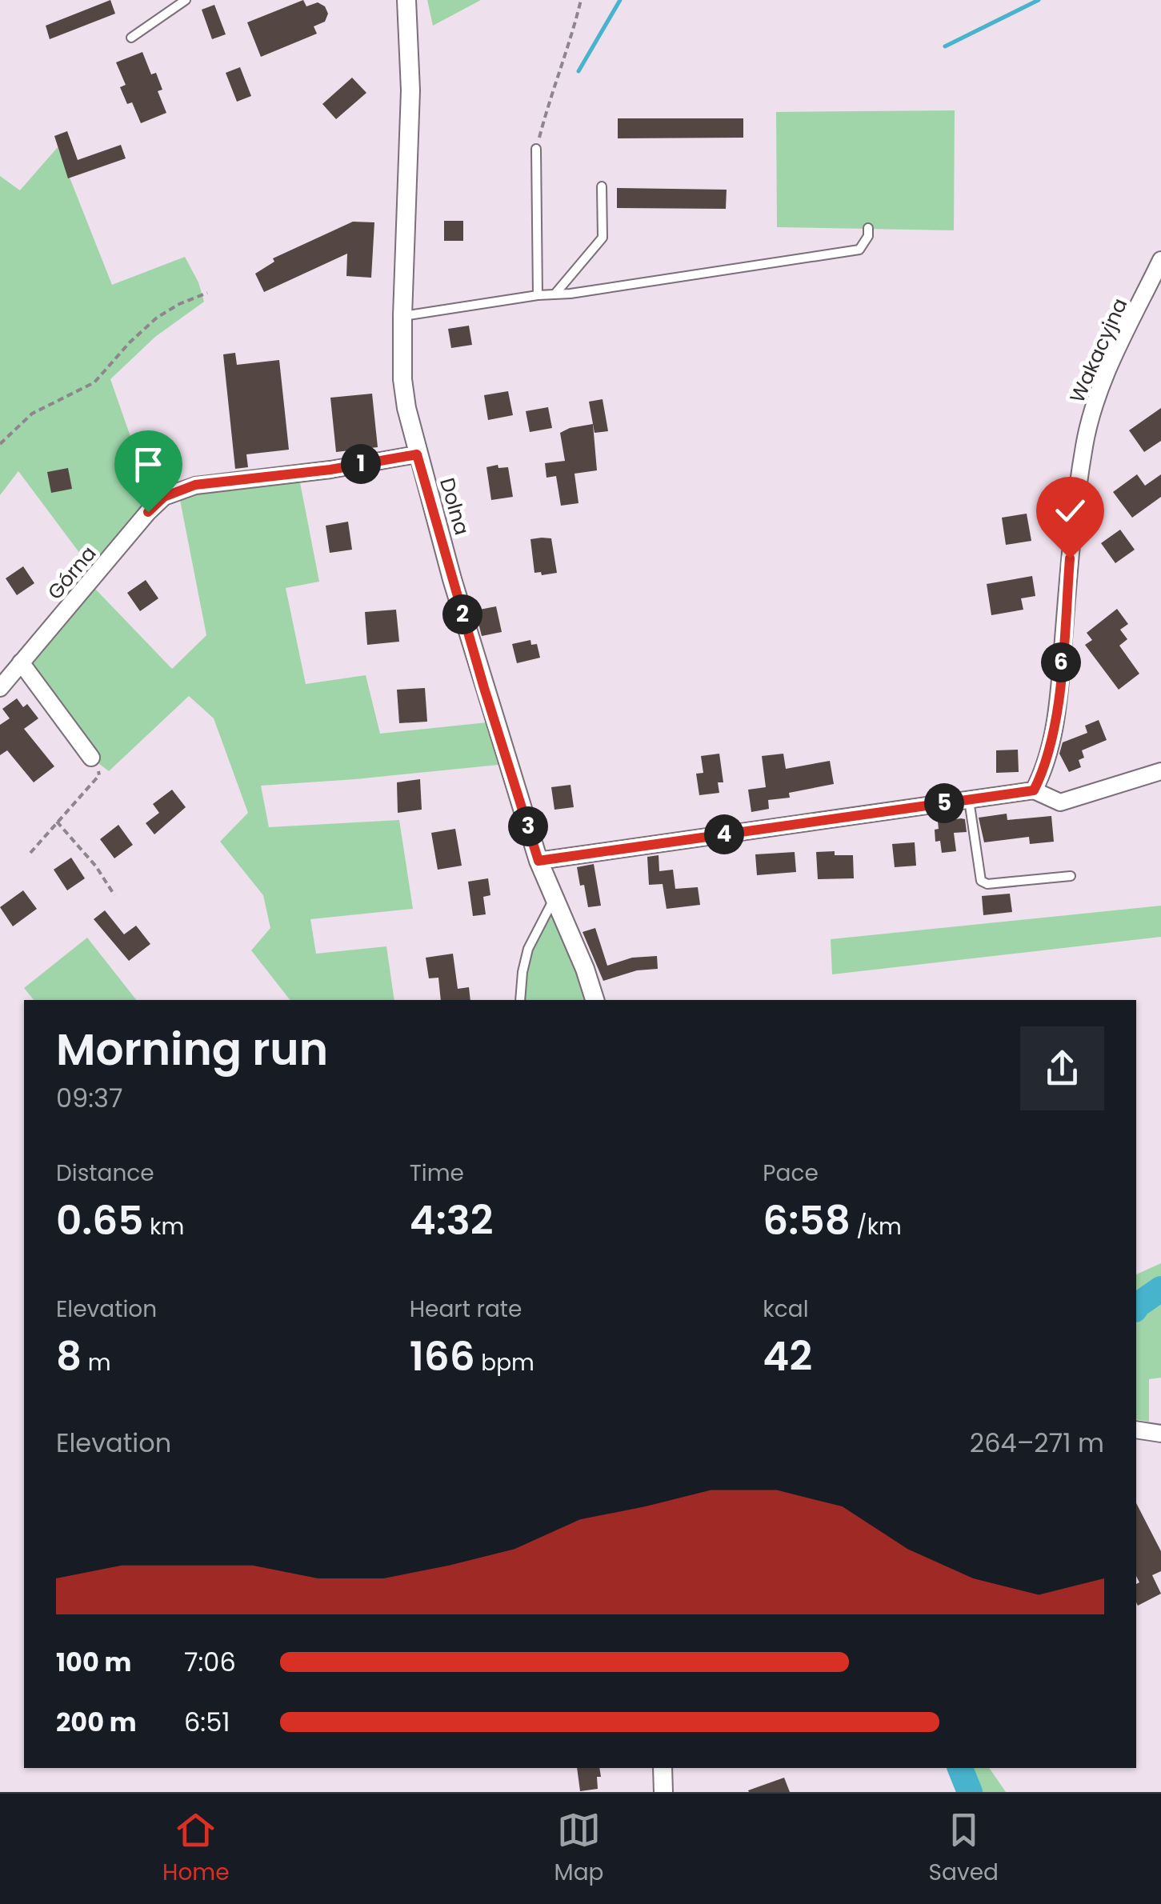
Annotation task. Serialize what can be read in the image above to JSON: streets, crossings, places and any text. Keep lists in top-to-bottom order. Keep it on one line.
{"streets":{"street":["Wakacyjna","Dolna","Górna"]},"crossings":[["Dolna","Górna"]],"page":{"pins":["1","2","6","5","3","4"],"heading":["Morning run","09:37"],"stats":[["Distance","0.65 km"],["Time","4:32"],["Pace","6:58 /km"],["Elevation","8 m"],["Heart rate","166 bpm"],["kcal","42"]],"chart":["Elevation","264–271 m"],"list":[{"name":"100 m","note":"7:06"},{"name":"200 m","note":"6:51"}],"tabs":["Home","Map","Saved"]}}
